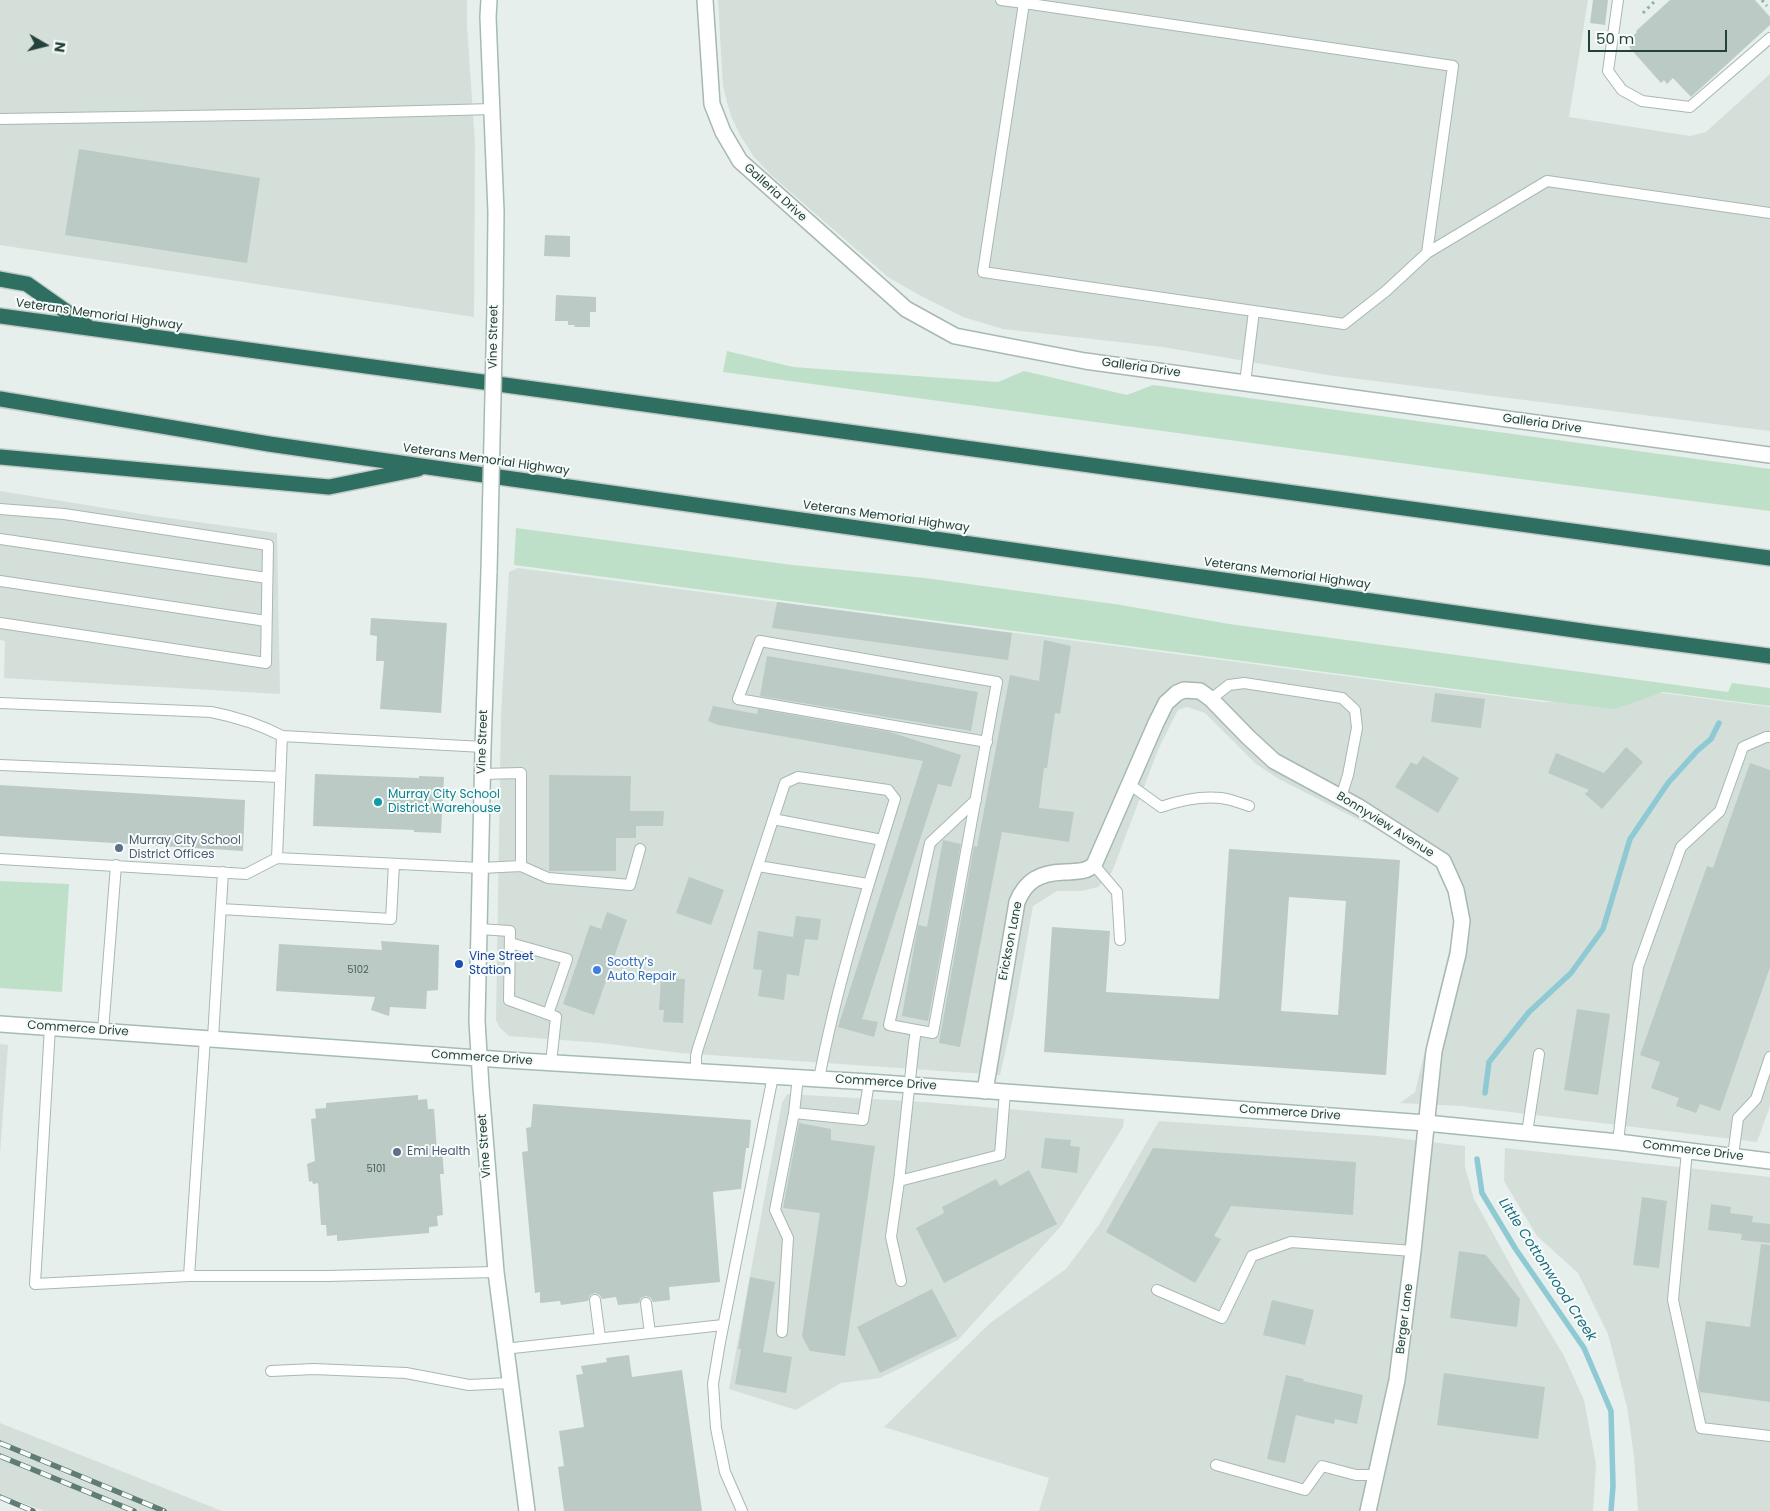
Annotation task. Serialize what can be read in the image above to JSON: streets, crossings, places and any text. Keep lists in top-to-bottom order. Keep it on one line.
{"streets":{"highway":["Veterans Memorial Highway"],"street":["Galleria Drive","Vine Street","Bonnyview Avenue","Erickson Lane","Commerce Drive","Berger Lane"]},"crossings":[["Vine Street","Commerce Drive"],["Bonnyview Avenue","Commerce Drive"],["Bonnyview Avenue","Berger Lane"],["Erickson Lane","Commerce Drive"],["Commerce Drive","Berger Lane"]],"water":["Little Cottonwood Creek"],"places":["Murray City School District Warehouse","Murray City School District Offices","Vine Street Station","Scotty’s Auto Repair","Emi Health"],"house_numbers":["5102","5101"],"scale_bar":"50 m","north":"right"}
